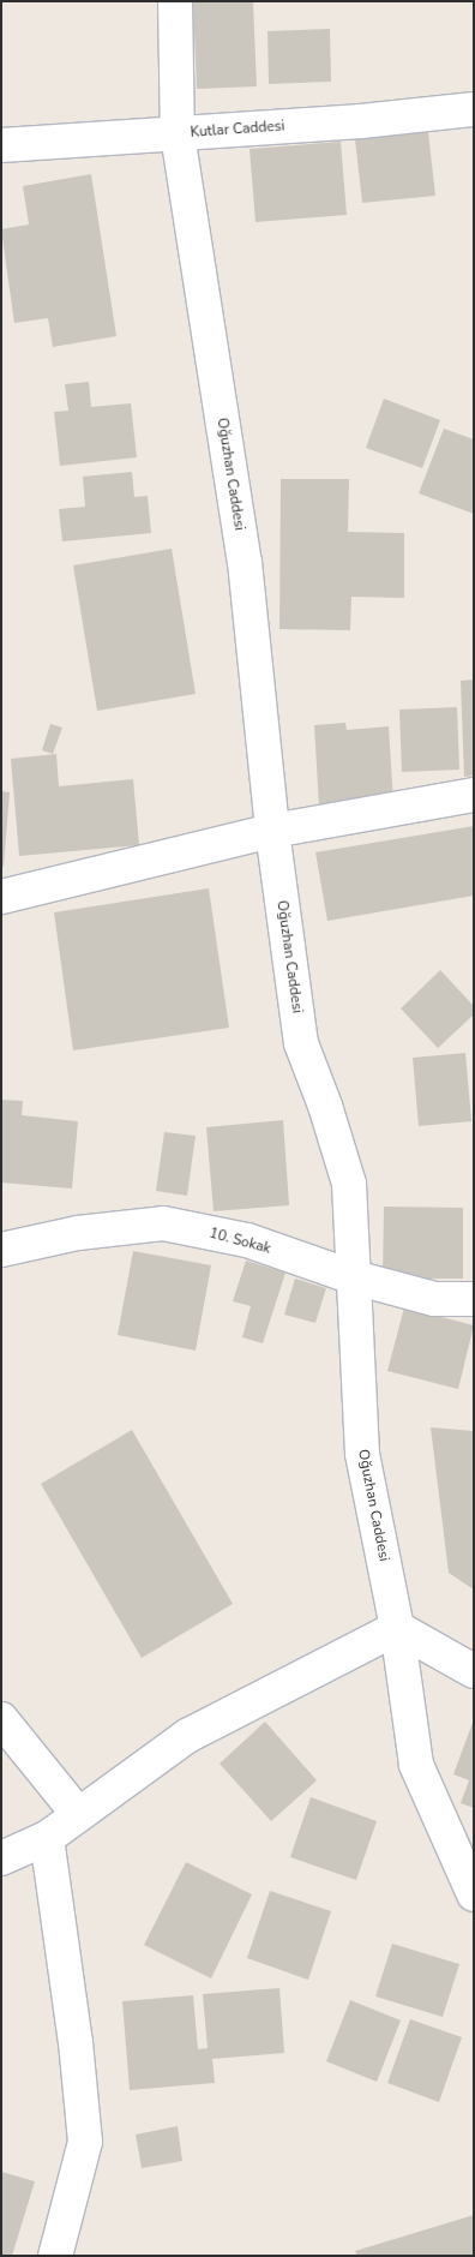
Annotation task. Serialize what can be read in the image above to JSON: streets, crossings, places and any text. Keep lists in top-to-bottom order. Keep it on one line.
{"streets":{"street":["Kutlar Caddesi","Oğuzhan Caddesi","10. Sokak"]},"crossings":[["Kutlar Caddesi","Oğuzhan Caddesi"],["Oğuzhan Caddesi","10. Sokak"]]}
